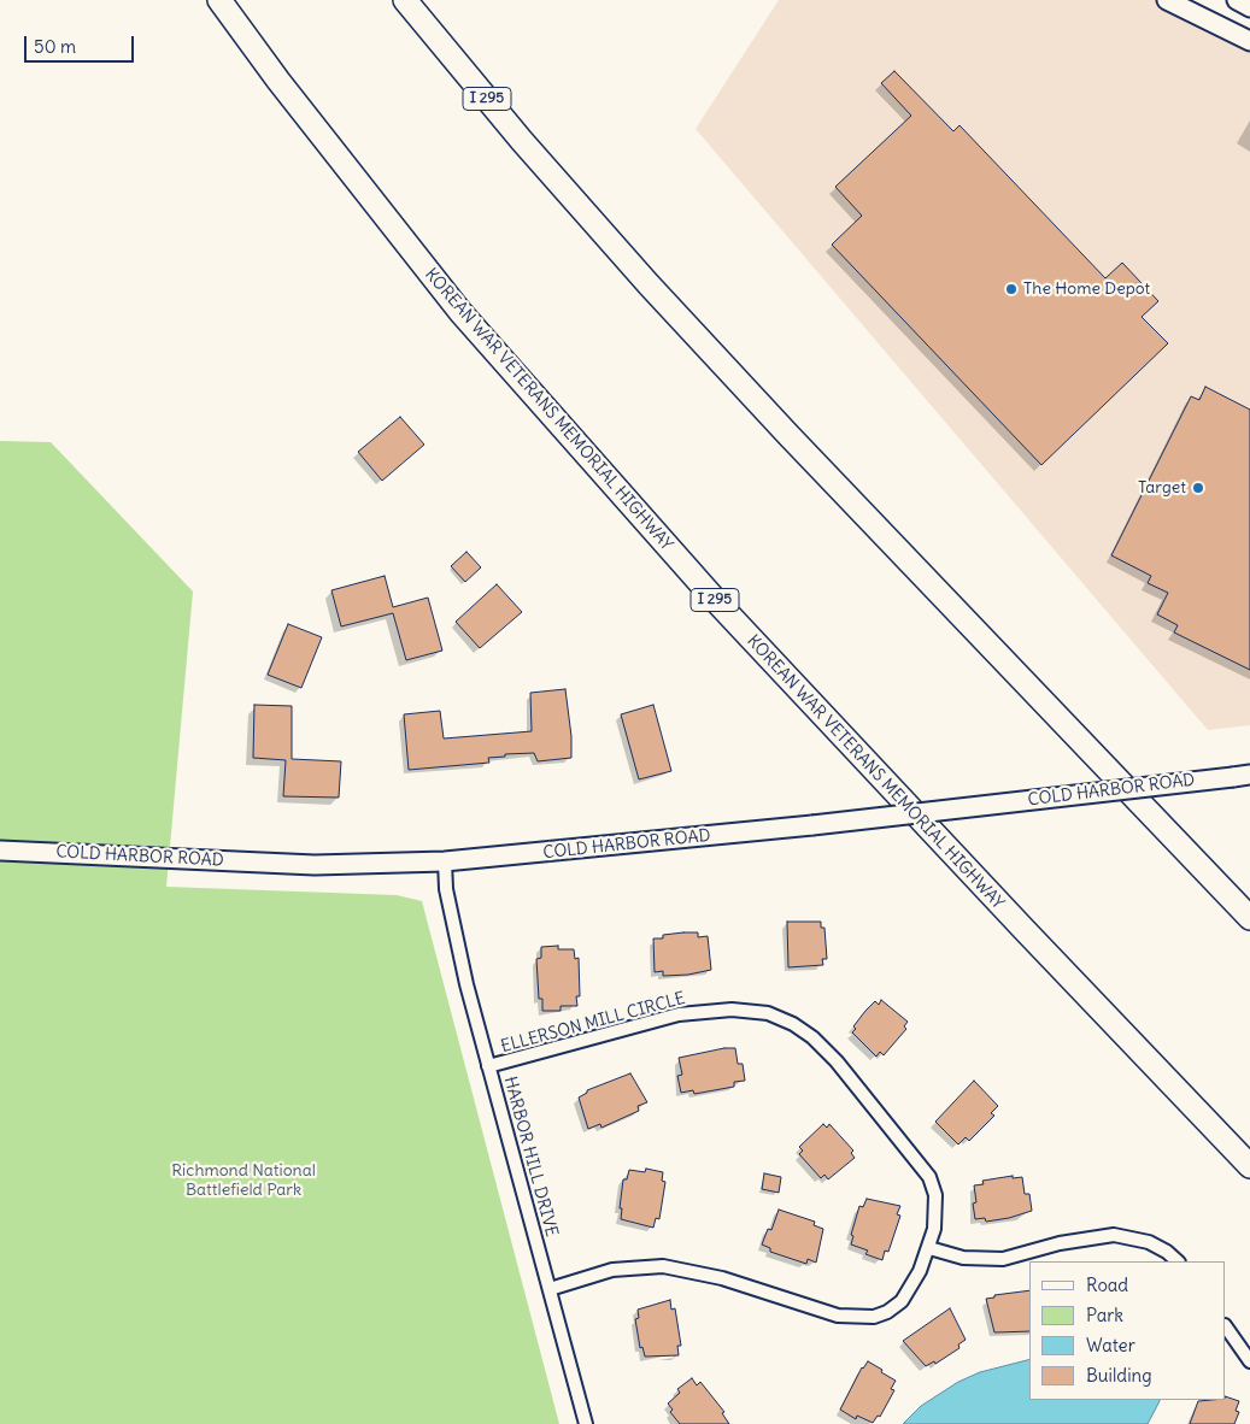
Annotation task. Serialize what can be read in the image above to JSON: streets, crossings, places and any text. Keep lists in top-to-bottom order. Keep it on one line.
{"streets":{"highway":["I 295","KOREAN WAR VETERANS MEMORIAL HIGHWAY"],"main road":["COLD HARBOR ROAD"],"street":["ELLERSON MILL CIRCLE","HARBOR HILL DRIVE"]},"crossings":[["COLD HARBOR ROAD","HARBOR HILL DRIVE"],["ELLERSON MILL CIRCLE","HARBOR HILL DRIVE"]],"parks":["Richmond National Battlefield Park"],"places":["The Home Depot","Target"],"legend":["Road","Park","Water","Building"],"scale_bar":"50 m"}
